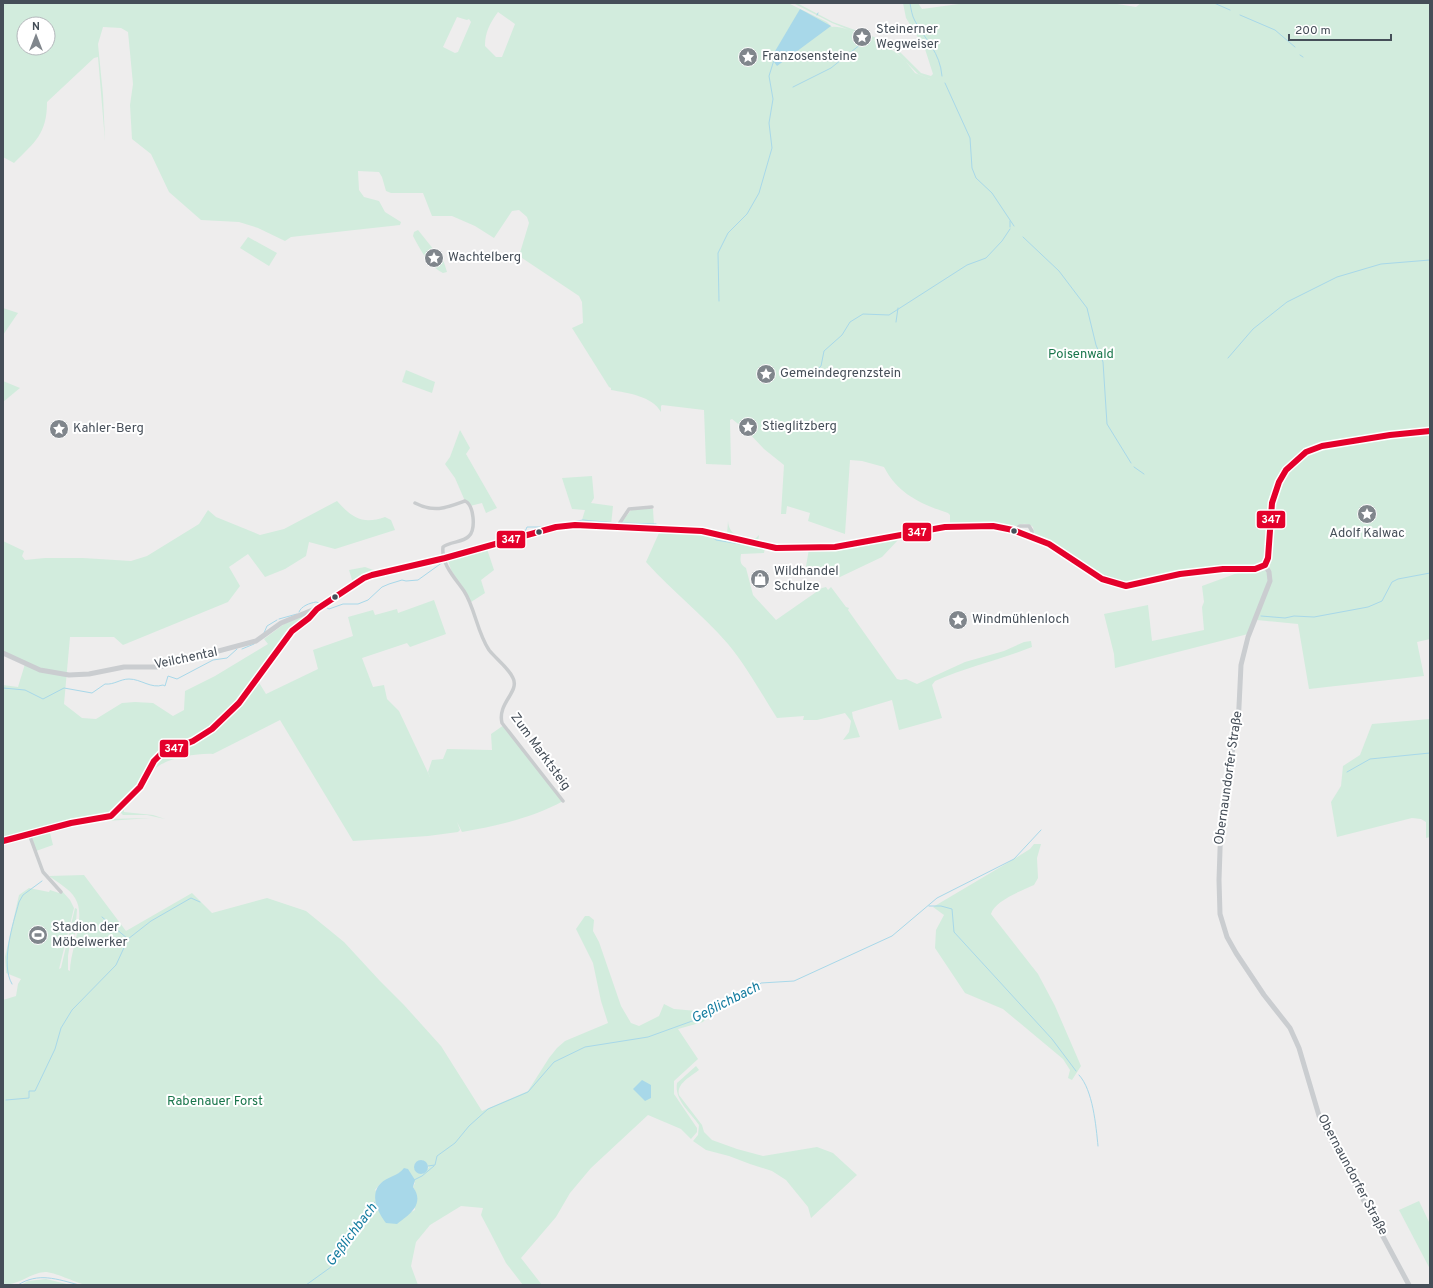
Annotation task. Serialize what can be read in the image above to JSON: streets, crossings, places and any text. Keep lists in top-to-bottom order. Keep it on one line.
{"streets":{"street":["Veilchental","Zum Marktsteig","Obernaundorfer Straße"]},"water":["Geßlichbach"],"parks":["Poisenwald","Rabenauer Forst"],"places":{"place":["Steinerner Wegweiser","Franzosensteine","Wachtelberg","Gemeindegrenzstein","Stieglitzberg","Kahler-Berg","Adolf Kalwac","Windmühlenloch"],"shop":["Wildhandel Schulze"],"sports":["Stadion der Möbelwerker"]},"lines":["transit line 347"],"scale_bar":"200 m","north":"top"}
